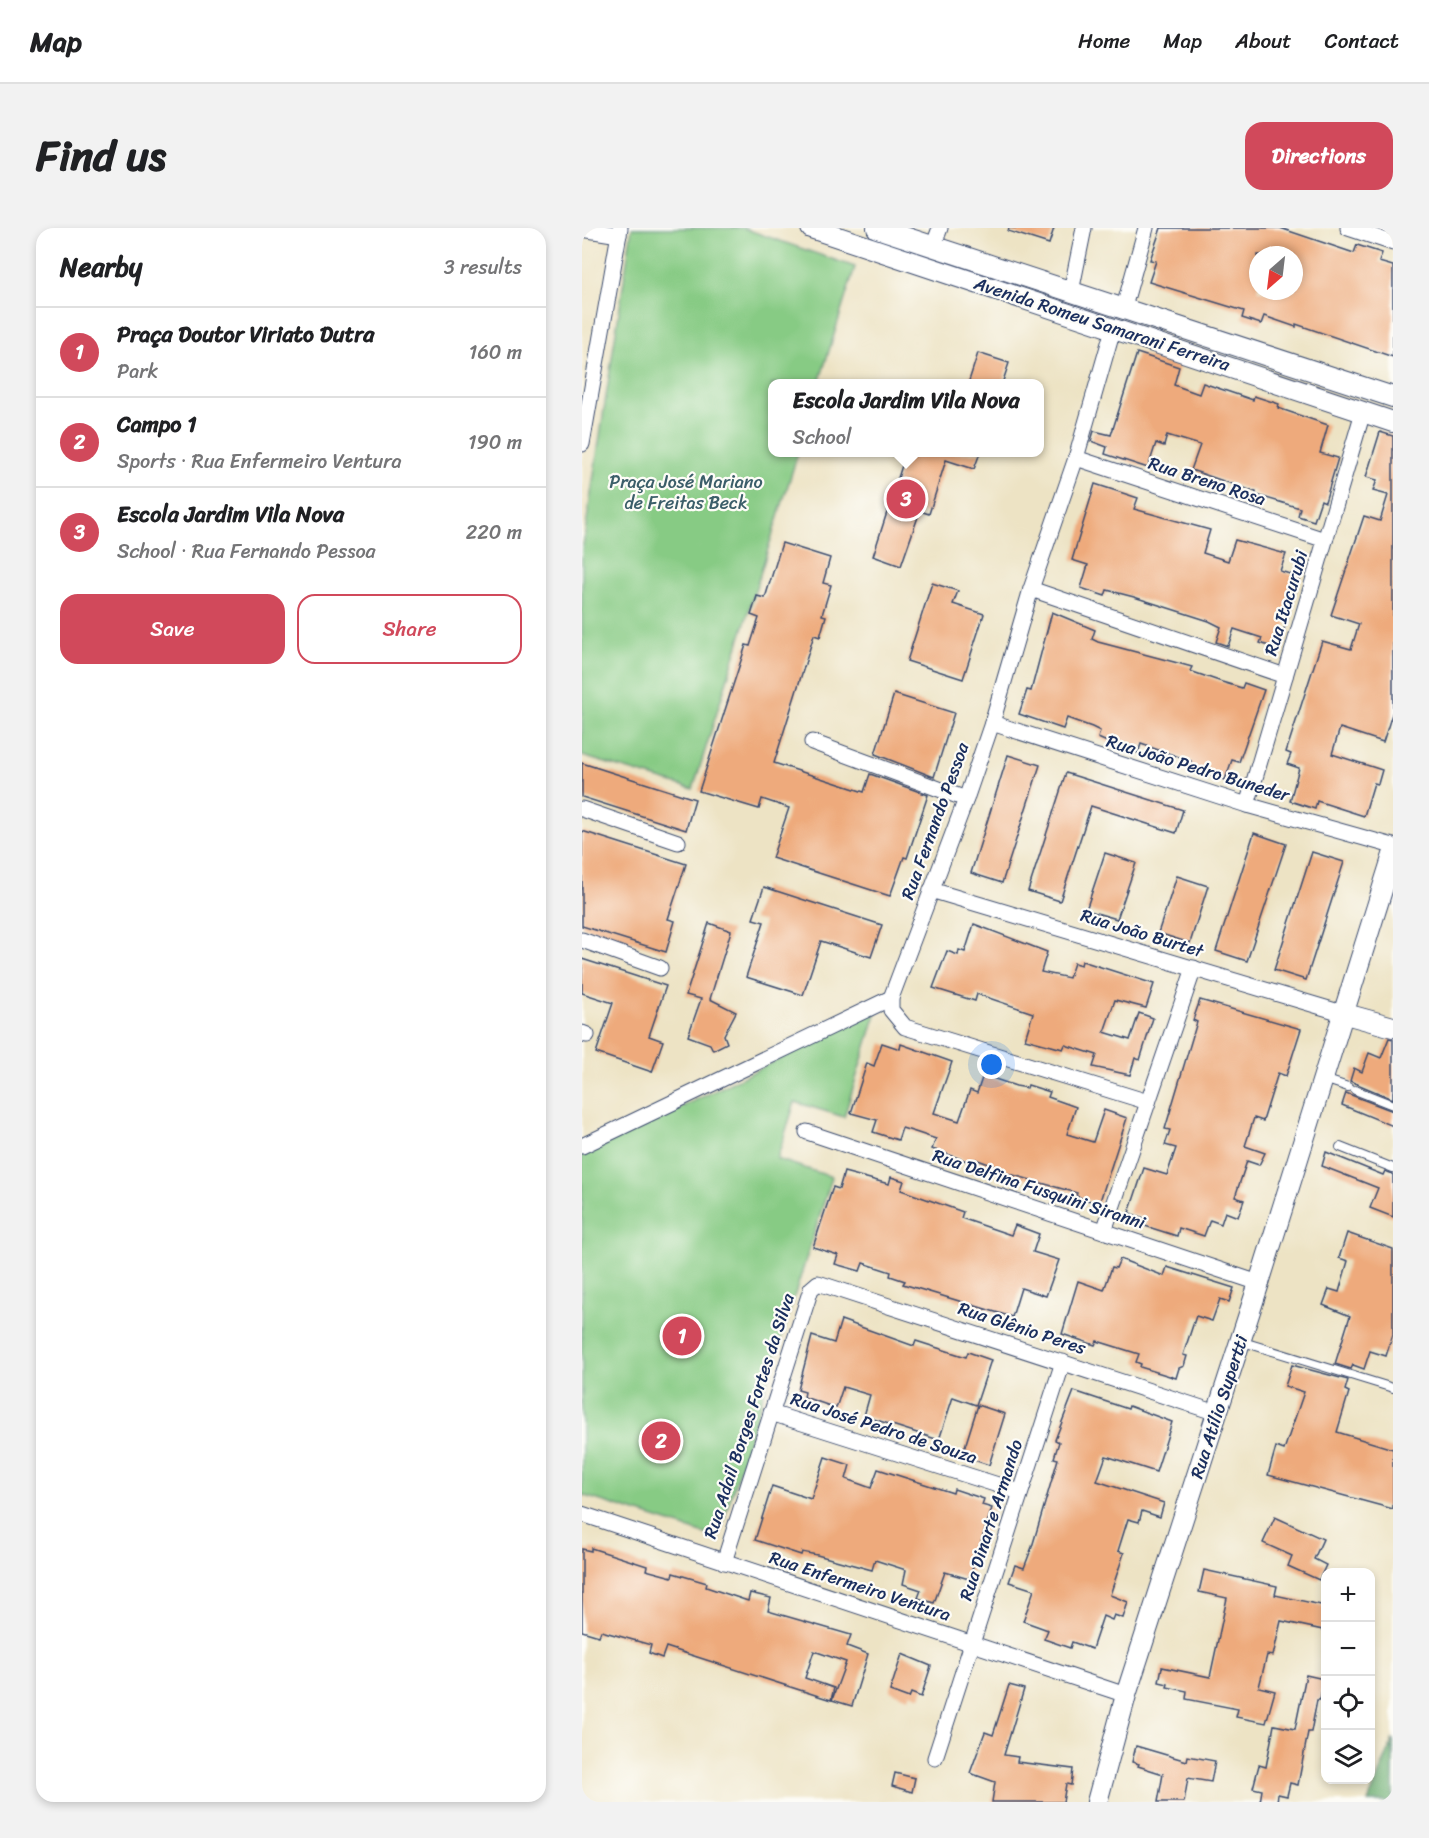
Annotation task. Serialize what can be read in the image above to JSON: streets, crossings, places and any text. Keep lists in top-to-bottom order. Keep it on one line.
{"streets":{"street":["Avenida Romeu Samarani Ferreira","Rua Breno Rosa","Rua Itacurubi","Rua João Pedro Buneder","Rua Fernando Pessoa","Rua João Burtet","Rua Delfina Fusquini Siranni","Rua Glênio Peres","Rua Atílio Supertti","Rua Adail Borges Fortes da Silva","Rua José Pedro de Souza","Rua Dinarte Armando","Rua Enfermeiro Ventura"]},"crossings":[["Avenida Romeu Samarani Ferreira","Rua Itacurubi"],["Avenida Romeu Samarani Ferreira","Rua Fernando Pessoa"],["Rua Breno Rosa","Rua Itacurubi"],["Rua Breno Rosa","Rua Fernando Pessoa"],["Rua Itacurubi","Rua João Pedro Buneder"],["Rua João Pedro Buneder","Rua Fernando Pessoa"],["Rua Fernando Pessoa","Rua João Burtet"],["Rua João Burtet","Rua Atílio Supertti"],["Rua Delfina Fusquini Siranni","Rua Atílio Supertti"],["Rua Glênio Peres","Rua Atílio Supertti"],["Rua Glênio Peres","Rua Adail Borges Fortes da Silva"],["Rua Glênio Peres","Rua Dinarte Armando"],["Rua Atílio Supertti","Rua Enfermeiro Ventura"],["Rua Adail Borges Fortes da Silva","Rua José Pedro de Souza"],["Rua Adail Borges Fortes da Silva","Rua Enfermeiro Ventura"],["Rua José Pedro de Souza","Rua Dinarte Armando"],["Rua Dinarte Armando","Rua Enfermeiro Ventura"]],"parks":["Praça José Mariano de Freitas Beck"],"north":"bottom left","page":{"header":"Map","nav":["Home","Map","About","Contact"],"title":"Find us","buttons":["Directions",["Save","Share"]],"heading":["Nearby","3 results"],"list":[{"mark":"1","name":"Praça Doutor Viriato Dutra","note":"Park","value":"160 m"},{"mark":"2","name":"Campo 1","note":"Sports · Rua Enfermeiro Ventura","value":"190 m"},{"mark":"3","name":"Escola Jardim Vila Nova","note":"School · Rua Fernando Pessoa","value":"220 m"}],"popup":["Escola Jardim Vila Nova","School"],"pins":["3","1","2"],"map_buttons":["+","−"]}}
